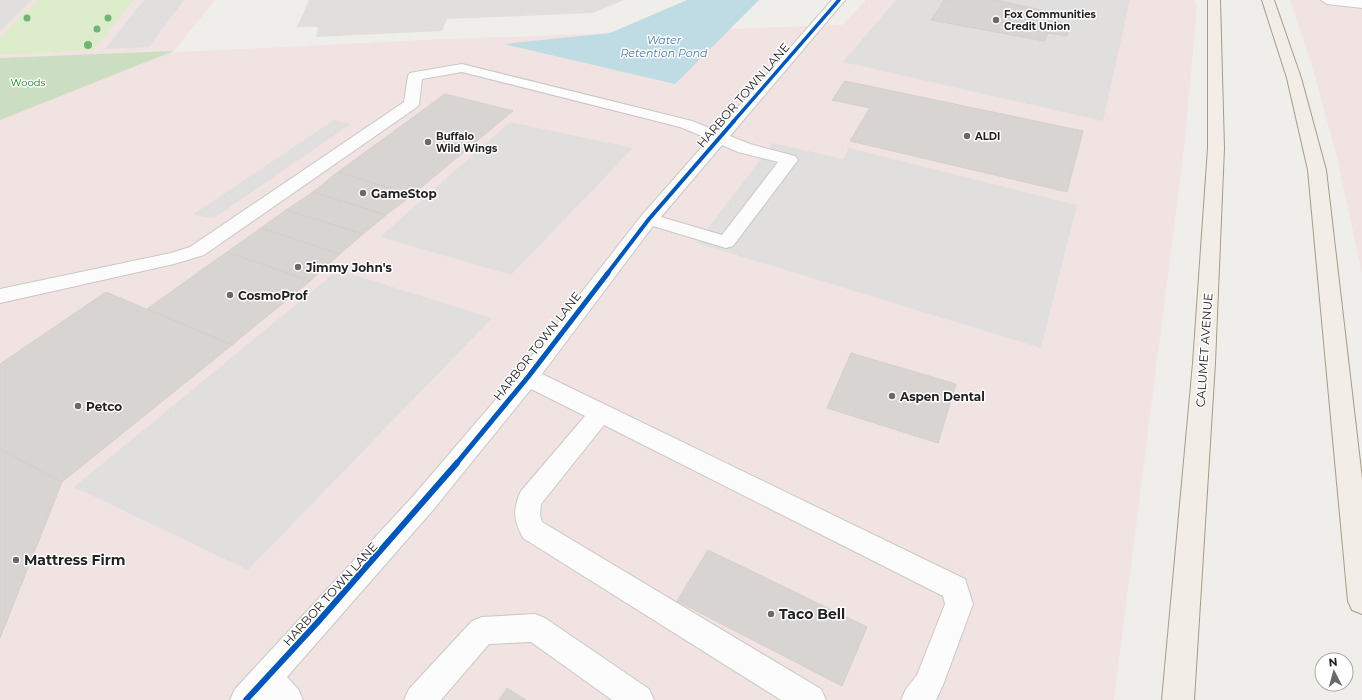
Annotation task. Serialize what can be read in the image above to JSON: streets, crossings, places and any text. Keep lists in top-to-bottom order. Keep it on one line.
{"streets":{"main road":["CALUMET AVENUE"],"street":["HARBOR TOWN LANE"]},"water":["Water Retention Pond"],"parks":["Woods"],"places":["Fox Communities Credit Union","ALDI","Buffalo Wild Wings","GameStop","Jimmy John's","CosmoProf","Aspen Dental","Petco","Mattress Firm","Taco Bell"],"north":"top"}
